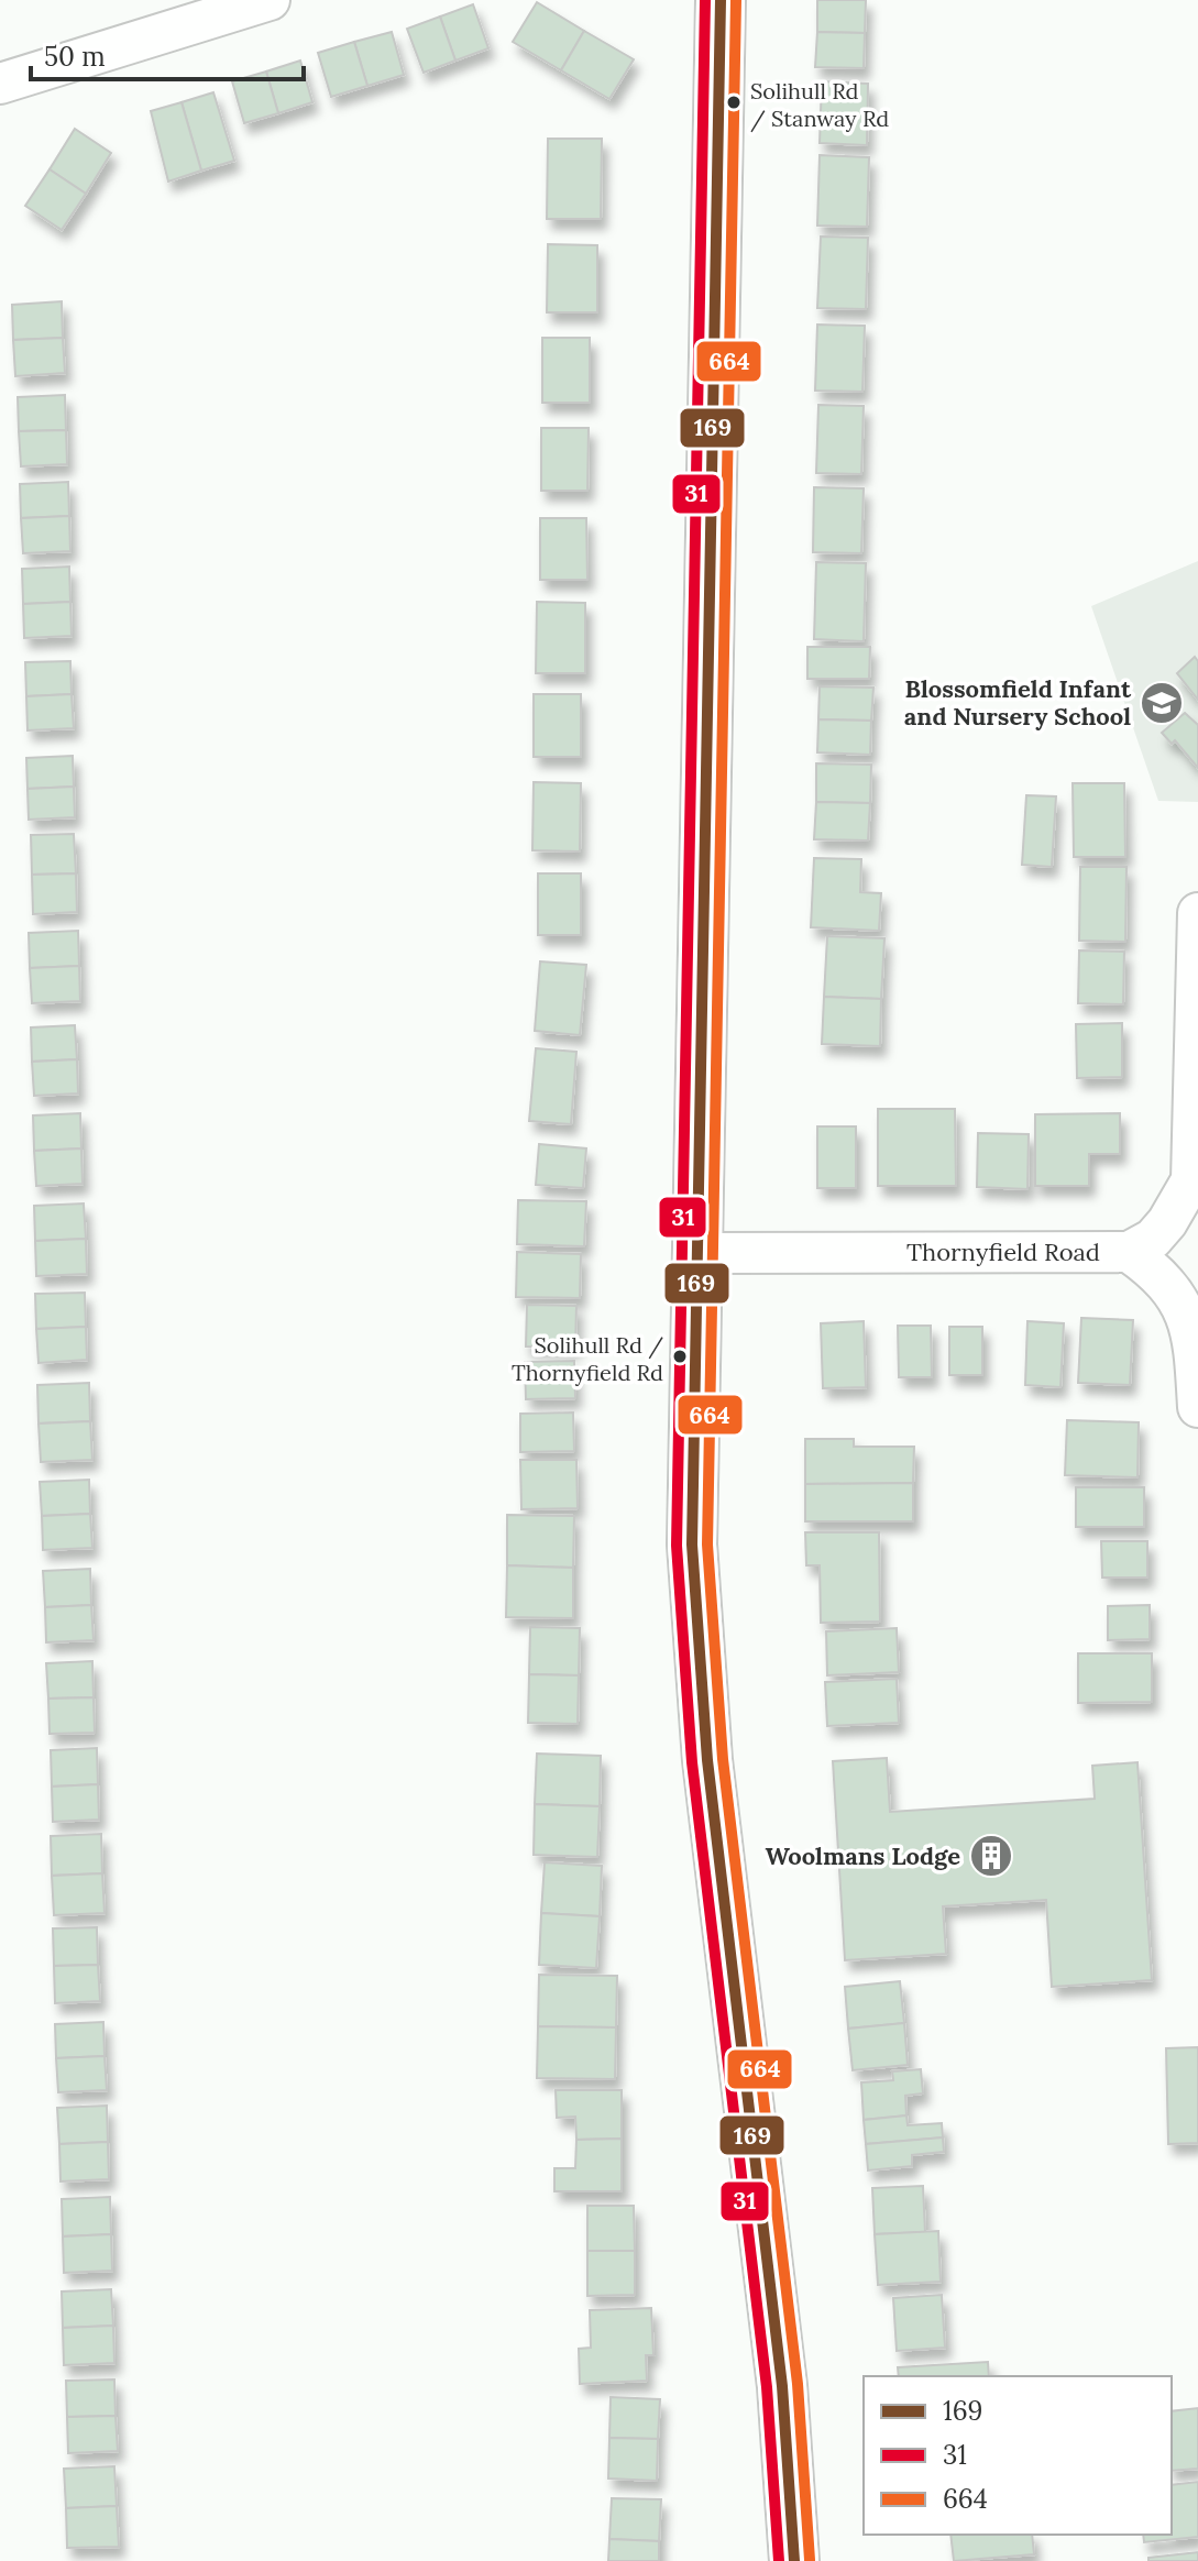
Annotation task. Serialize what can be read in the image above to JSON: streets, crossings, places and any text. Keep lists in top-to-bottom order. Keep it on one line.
{"streets":{"street":["Thornyfield Road"]},"places":{"other":["Solihull Rd / Stanway Rd","Solihull Rd / Thornyfield Rd"],"school or university":["Blossomfield Infant and Nursery School"],"building":["Woolmans Lodge"]},"lines":["transit line 169","transit line 31","transit line 664"],"legend":["169","31","664"],"scale_bar":"50 m"}
